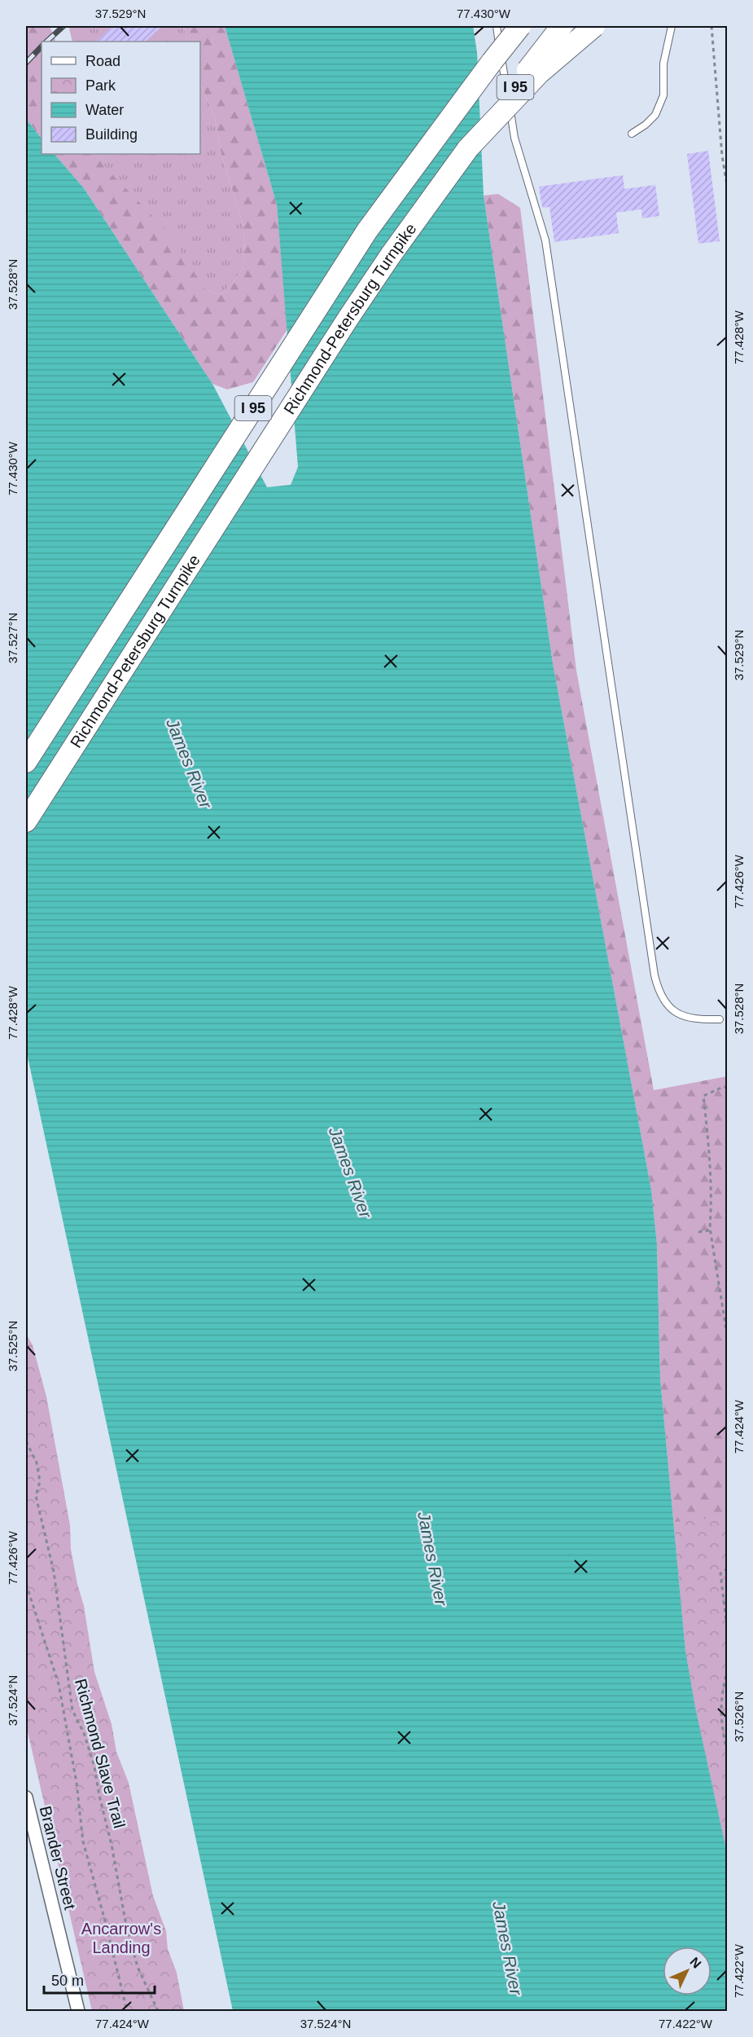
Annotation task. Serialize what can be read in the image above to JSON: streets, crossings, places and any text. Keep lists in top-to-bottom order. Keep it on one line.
{"streets":{"highway":["I 95","Richmond-Petersburg Turnpike"],"street":["Brander Street"],"path":["Richmond Slave Trail"]},"water":["James River"],"parks":["Ancarrow's Landing"],"legend":["Road","Park","Water","Building"],"scale_bar":"50 m","north":"top right","coordinates":["37.529°N","77.430°W","37.528°N","77.428°W","37.527°N","77.426°W","37.525°N","77.424°W","37.524°N","37.526°N","77.422°W"]}
